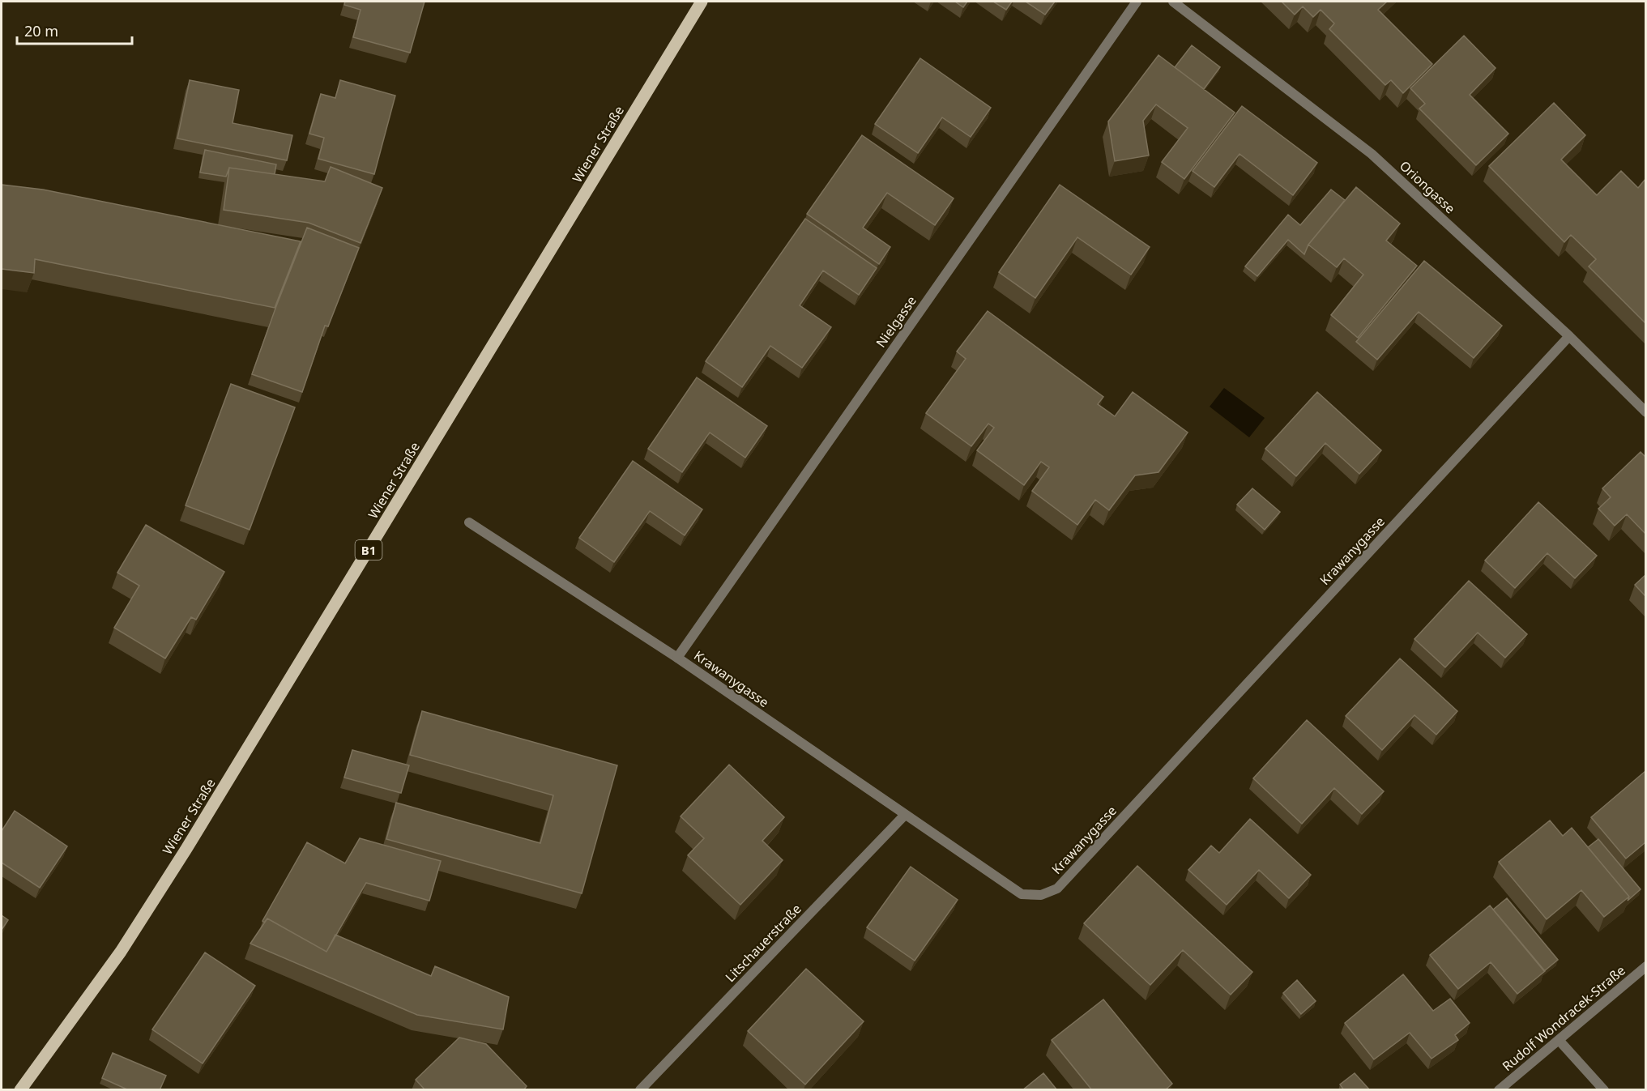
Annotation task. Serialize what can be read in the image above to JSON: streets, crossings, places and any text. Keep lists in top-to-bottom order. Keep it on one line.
{"streets":{"main road":["Wiener Straße","B1"],"street":["Oriongasse","Nielgasse","Krawanygasse","Litschauerstraße","Rudolf Wondracek-Straße"]},"crossings":[["Oriongasse","Krawanygasse"],["Nielgasse","Krawanygasse"],["Krawanygasse","Litschauerstraße"]],"scale_bar":"20 m"}
